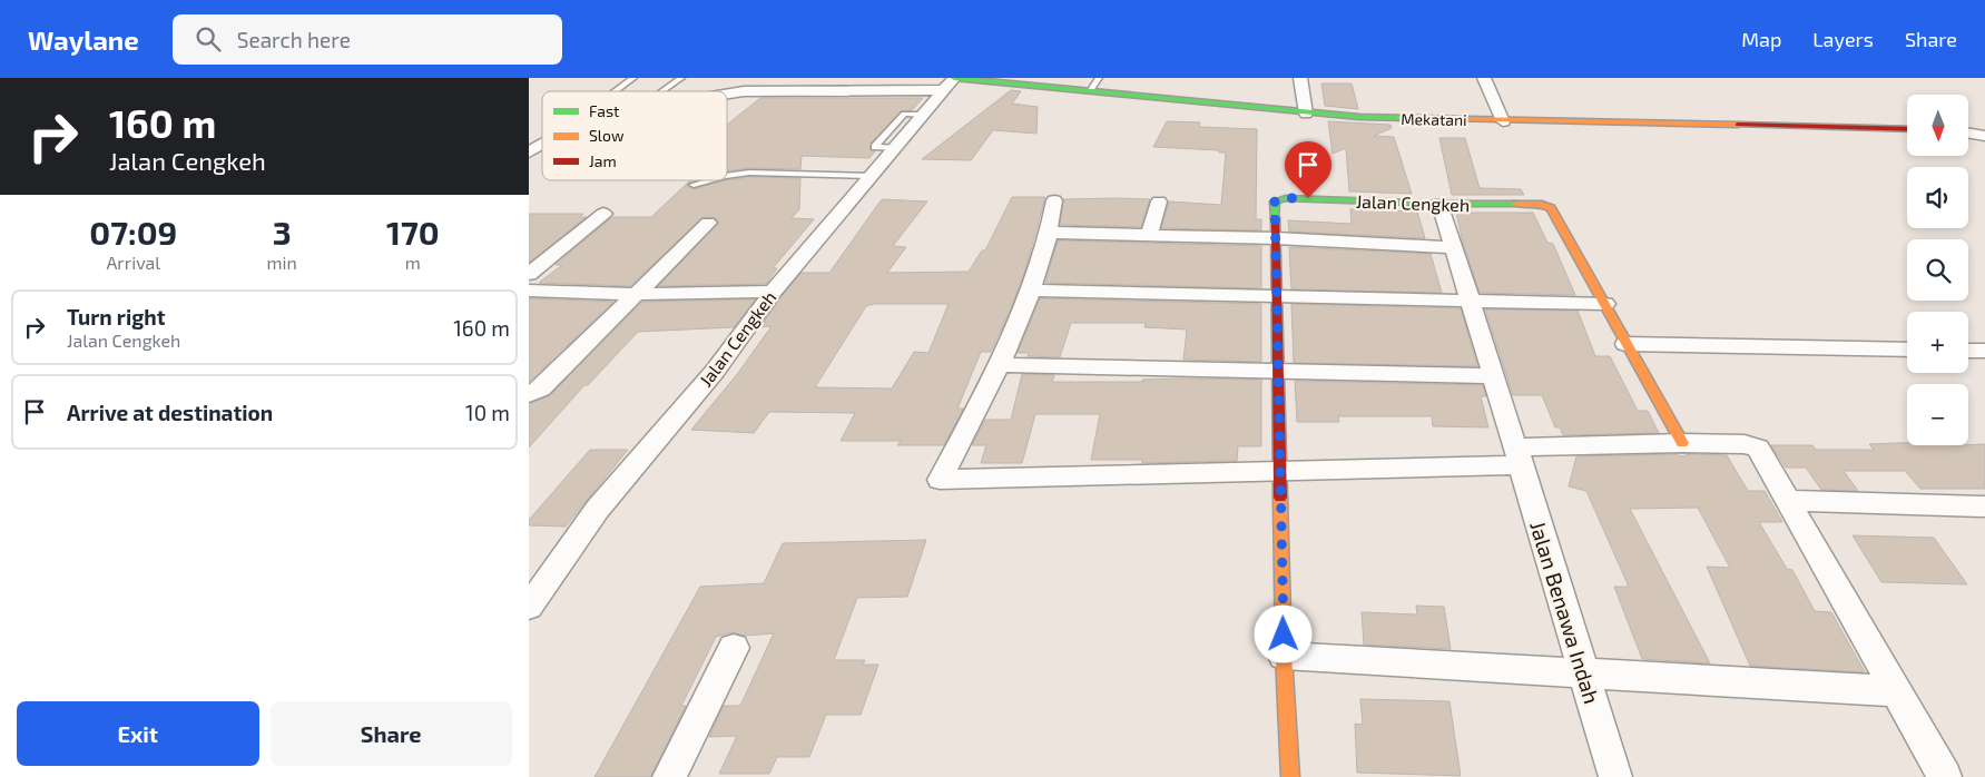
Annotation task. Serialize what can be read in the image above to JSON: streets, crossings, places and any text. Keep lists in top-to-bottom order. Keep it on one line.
{"streets":{"street":["Mekatani","Jalan Cengkeh","Jalan Benawa Indah"]},"crossings":[["Mekatani","Jalan Cengkeh"],["Jalan Cengkeh","Jalan Benawa Indah"]],"legend":["Fast","Slow","Jam"],"north":"bottom","page":{"header":"Waylane","search":"Search here","nav":["Map","Layers","Share"],"turn":["160 m","Jalan Cengkeh"],"map_buttons":["+","−"],"eta":["07:09","Arrival","3","min","170","m"],"list":[{"name":"Turn right","note":"Jalan Cengkeh","value":"160 m"},{"name":"Arrive at destination","value":"10 m"}],"buttons":["Exit","Share"]}}
